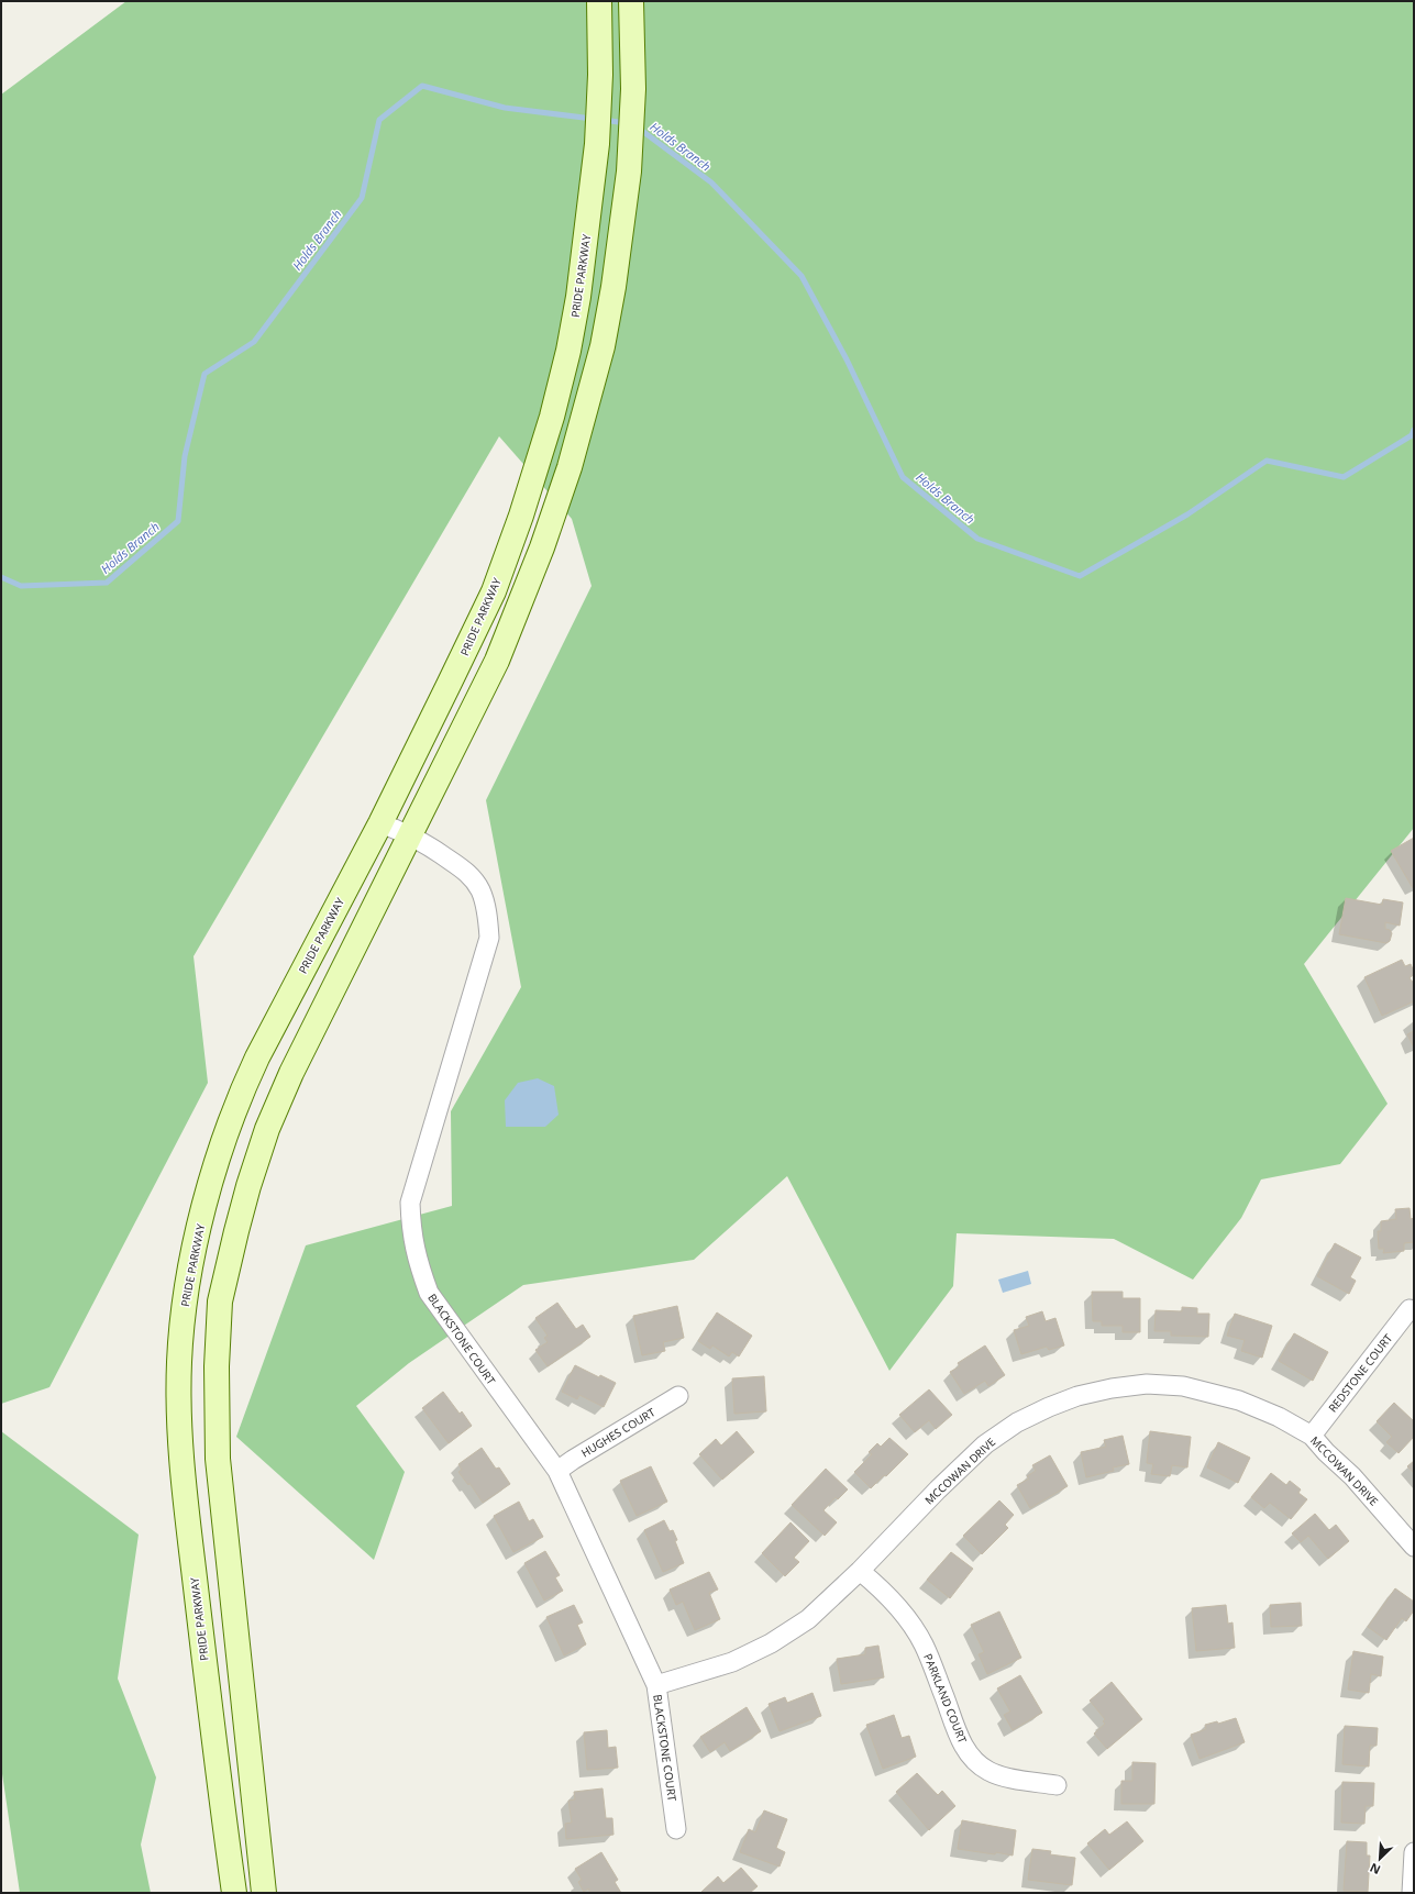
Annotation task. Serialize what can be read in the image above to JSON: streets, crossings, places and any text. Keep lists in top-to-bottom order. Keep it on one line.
{"streets":{"main road":["PRIDE PARKWAY"],"street":["BLACKSTONE COURT","REDSTONE COURT","HUGHES COURT","MCCOWAN DRIVE","PARKLAND COURT"]},"crossings":[["PRIDE PARKWAY","BLACKSTONE COURT"],["BLACKSTONE COURT","HUGHES COURT"],["BLACKSTONE COURT","MCCOWAN DRIVE"],["REDSTONE COURT","MCCOWAN DRIVE"],["MCCOWAN DRIVE","PARKLAND COURT"]],"water":["Holds Branch"],"north":"bottom left"}
